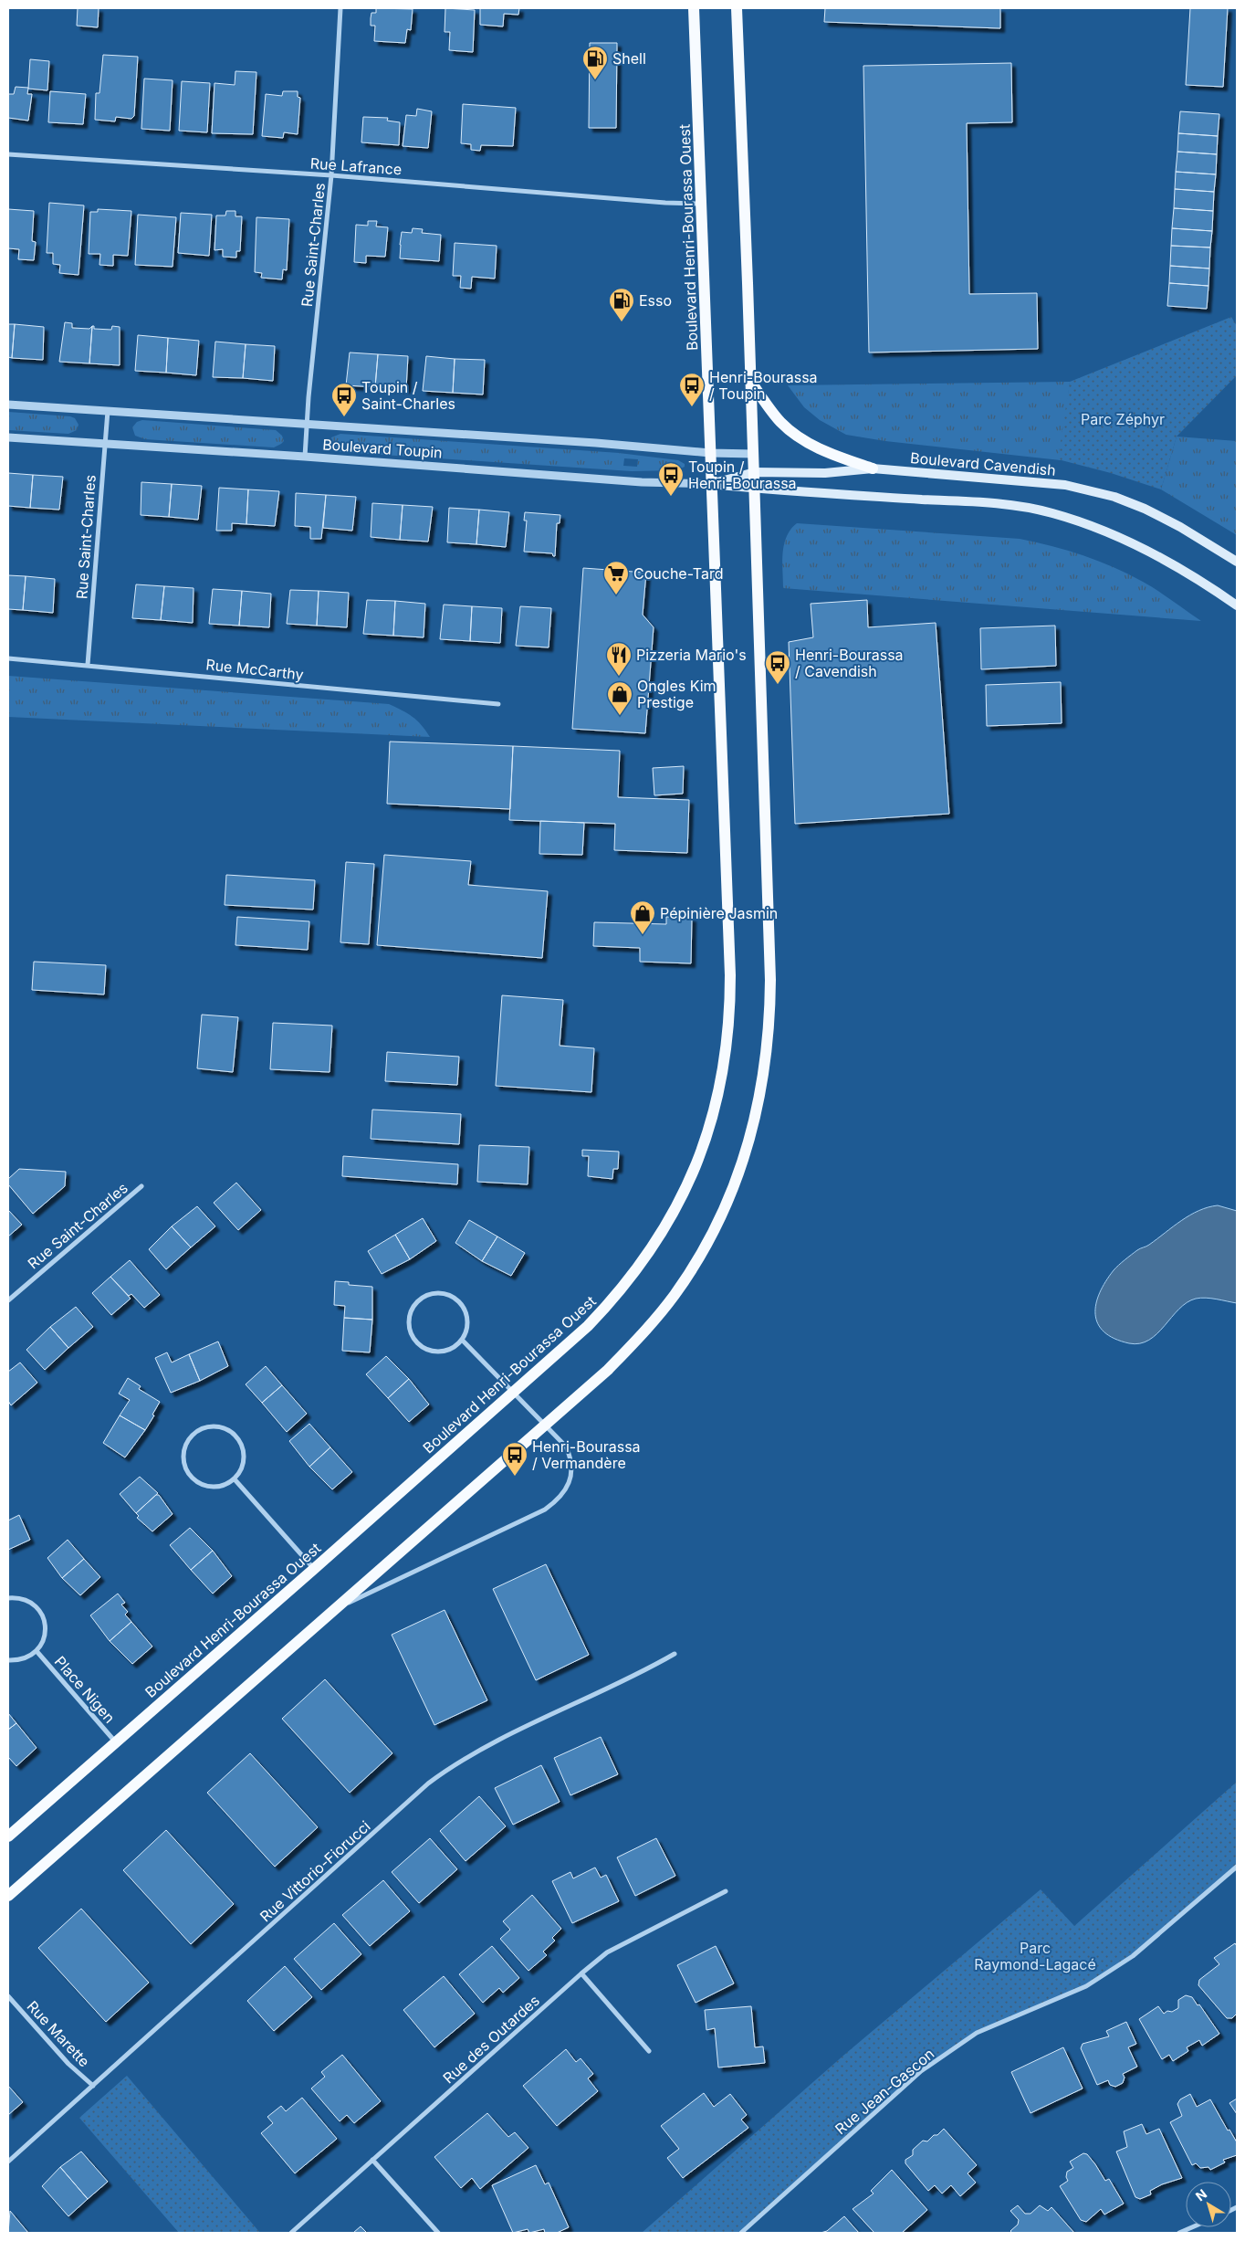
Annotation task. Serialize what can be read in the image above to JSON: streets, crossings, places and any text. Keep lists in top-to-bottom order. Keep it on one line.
{"streets":{"main road":["Boulevard Henri-Bourassa Ouest","Boulevard Toupin","Boulevard Cavendish"],"street":["Rue Lafrance","Rue Saint-Charles","Rue McCarthy","Place Nigen","Rue Vittorio-Fiorucci","Rue Marette","Rue des Outardes","Rue Jean-Gascon"]},"crossings":[["Rue Lafrance","Boulevard Henri-Bourassa Ouest"],["Rue Lafrance","Rue Saint-Charles"],["Boulevard Henri-Bourassa Ouest","Boulevard Toupin"],["Boulevard Henri-Bourassa Ouest","Boulevard Cavendish"],["Boulevard Henri-Bourassa Ouest","Place Nigen"],["Rue Saint-Charles","Boulevard Toupin"],["Rue Saint-Charles","Rue McCarthy"],["Boulevard Toupin","Boulevard Cavendish"],["Rue Vittorio-Fiorucci","Rue Marette"]],"parks":["Parc Zéphyr","Parc Raymond-Lagacé"],"places":{"fuel station":["Shell","Esso"],"bus stop":["Henri-Bourassa / Toupin","Toupin / Saint-Charles","Toupin / Henri-Bourassa","Henri-Bourassa / Cavendish","Henri-Bourassa / Vermandère"],"supermarket":["Couche-Tard"],"restaurant":["Pizzeria Mario's"],"shop":["Ongles Kim Prestige","Pépinière Jasmin"]},"north":"top left"}
